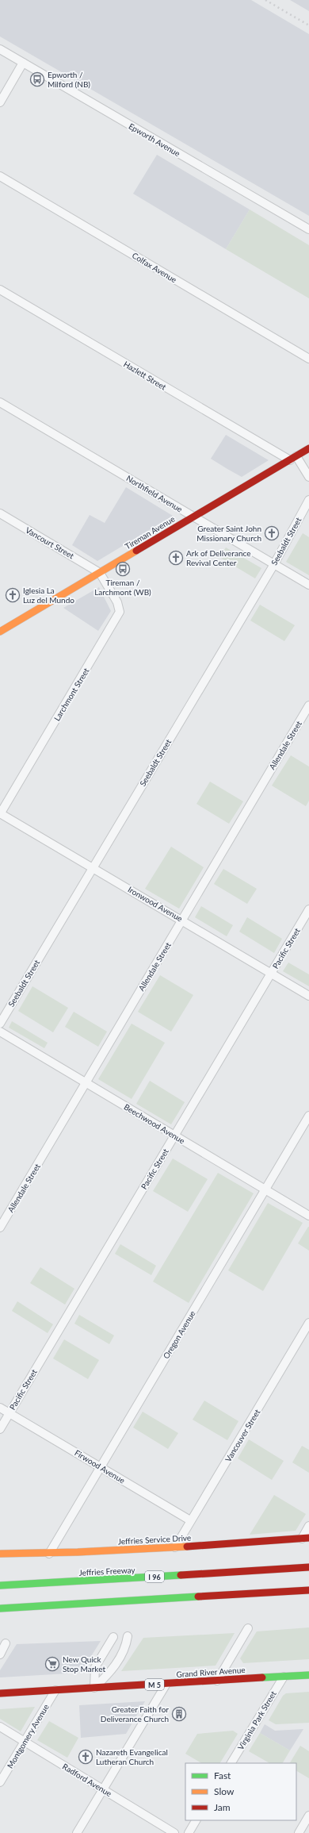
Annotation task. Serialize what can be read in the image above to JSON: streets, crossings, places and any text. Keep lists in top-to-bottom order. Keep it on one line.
{"streets":{"main road":["Tireman Avenue","Jeffries Service Drive","Jeffries Freeway","I 96","Grand River Avenue","M 5"],"street":["Epworth Avenue","Colfax Avenue","Hazlett Street","Northfield Avenue","Seebaldt Street","Vancourt Street","Larchmont Street","Allendale Street","Ironwood Avenue","Pacific Street","Beechwood Avenue","Oregon Avenue","Vancouver Street","Firwood Avenue","Virginia Park Street","Montgomery Avenue","Radford Avenue"]},"crossings":[["Hazlett Street","Tireman Avenue"],["Northfield Avenue","Tireman Avenue"],["Northfield Avenue","Seebaldt Street"],["Tireman Avenue","Vancourt Street"],["Tireman Avenue","Larchmont Street"],["Seebaldt Street","Ironwood Avenue"],["Vancourt Street","Larchmont Street"],["Larchmont Street","Ironwood Avenue"],["Allendale Street","Ironwood Avenue"],["Allendale Street","Beechwood Avenue"],["Ironwood Avenue","Pacific Street"],["Pacific Street","Beechwood Avenue"],["Pacific Street","Firwood Avenue"],["Beechwood Avenue","Oregon Avenue"],["Oregon Avenue","Firwood Avenue"],["Oregon Avenue","Jeffries Service Drive"],["Vancouver Street","Firwood Avenue"],["Vancouver Street","Jeffries Service Drive"],["Grand River Avenue","Virginia Park Street"],["Grand River Avenue","Montgomery Avenue"],["Montgomery Avenue","Radford Avenue"]],"places":{"bus stop":["Epworth / Milford (NB)","Tireman / Larchmont (WB)"],"church":["Greater Saint John Missionary Church","Ark of Deliverance Revival Center","Iglesia La Luz del Mundo","Nazareth Evangelical Lutheran Church"],"supermarket":["New Quick Stop Market"],"building":["Greater Faith for Deliverance Church"]},"legend":["Fast","Slow","Jam"]}
